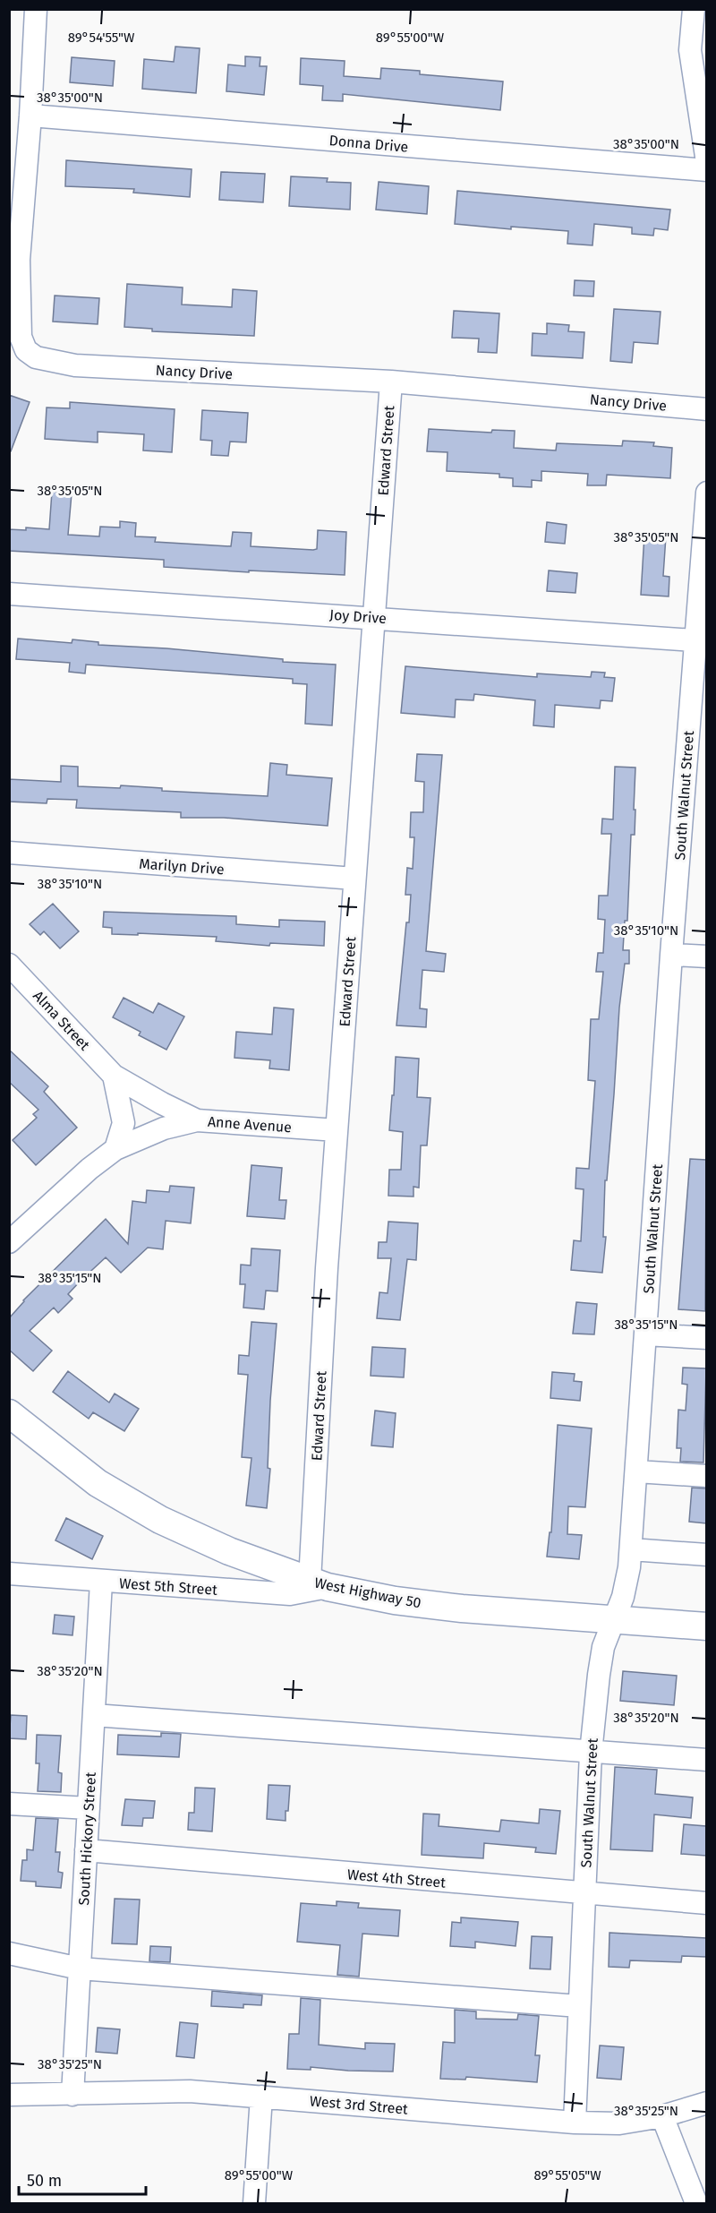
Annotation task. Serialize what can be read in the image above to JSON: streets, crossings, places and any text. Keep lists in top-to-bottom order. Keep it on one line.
{"streets":{"main road":["West Highway 50"],"street":["Donna Drive","Nancy Drive","Edward Street","Joy Drive","South Walnut Street","Marilyn Drive","Alma Street","Anne Avenue","West 5th Street","South Hickory Street","West 4th Street","West 3rd Street"]},"crossings":[["Donna Drive","Nancy Drive"],["Nancy Drive","Edward Street"],["Edward Street","Joy Drive"],["Edward Street","Marilyn Drive"],["Edward Street","Anne Avenue"],["Edward Street","West 5th Street"],["Edward Street","West Highway 50"],["Joy Drive","South Walnut Street"],["South Walnut Street","West Highway 50"],["South Walnut Street","West 4th Street"],["South Walnut Street","West 3rd Street"],["Alma Street","Anne Avenue"],["West 5th Street","West Highway 50"],["West 5th Street","South Hickory Street"],["South Hickory Street","West 4th Street"],["South Hickory Street","West 3rd Street"]],"scale_bar":"50 m","coordinates":["89°54'55\"W","89°55'00\"W","38°35'00\"N","38°35'05\"N","38°35'10\"N","38°35'15\"N","38°35'20\"N","38°35'25\"N","89°55'05\"W"]}
